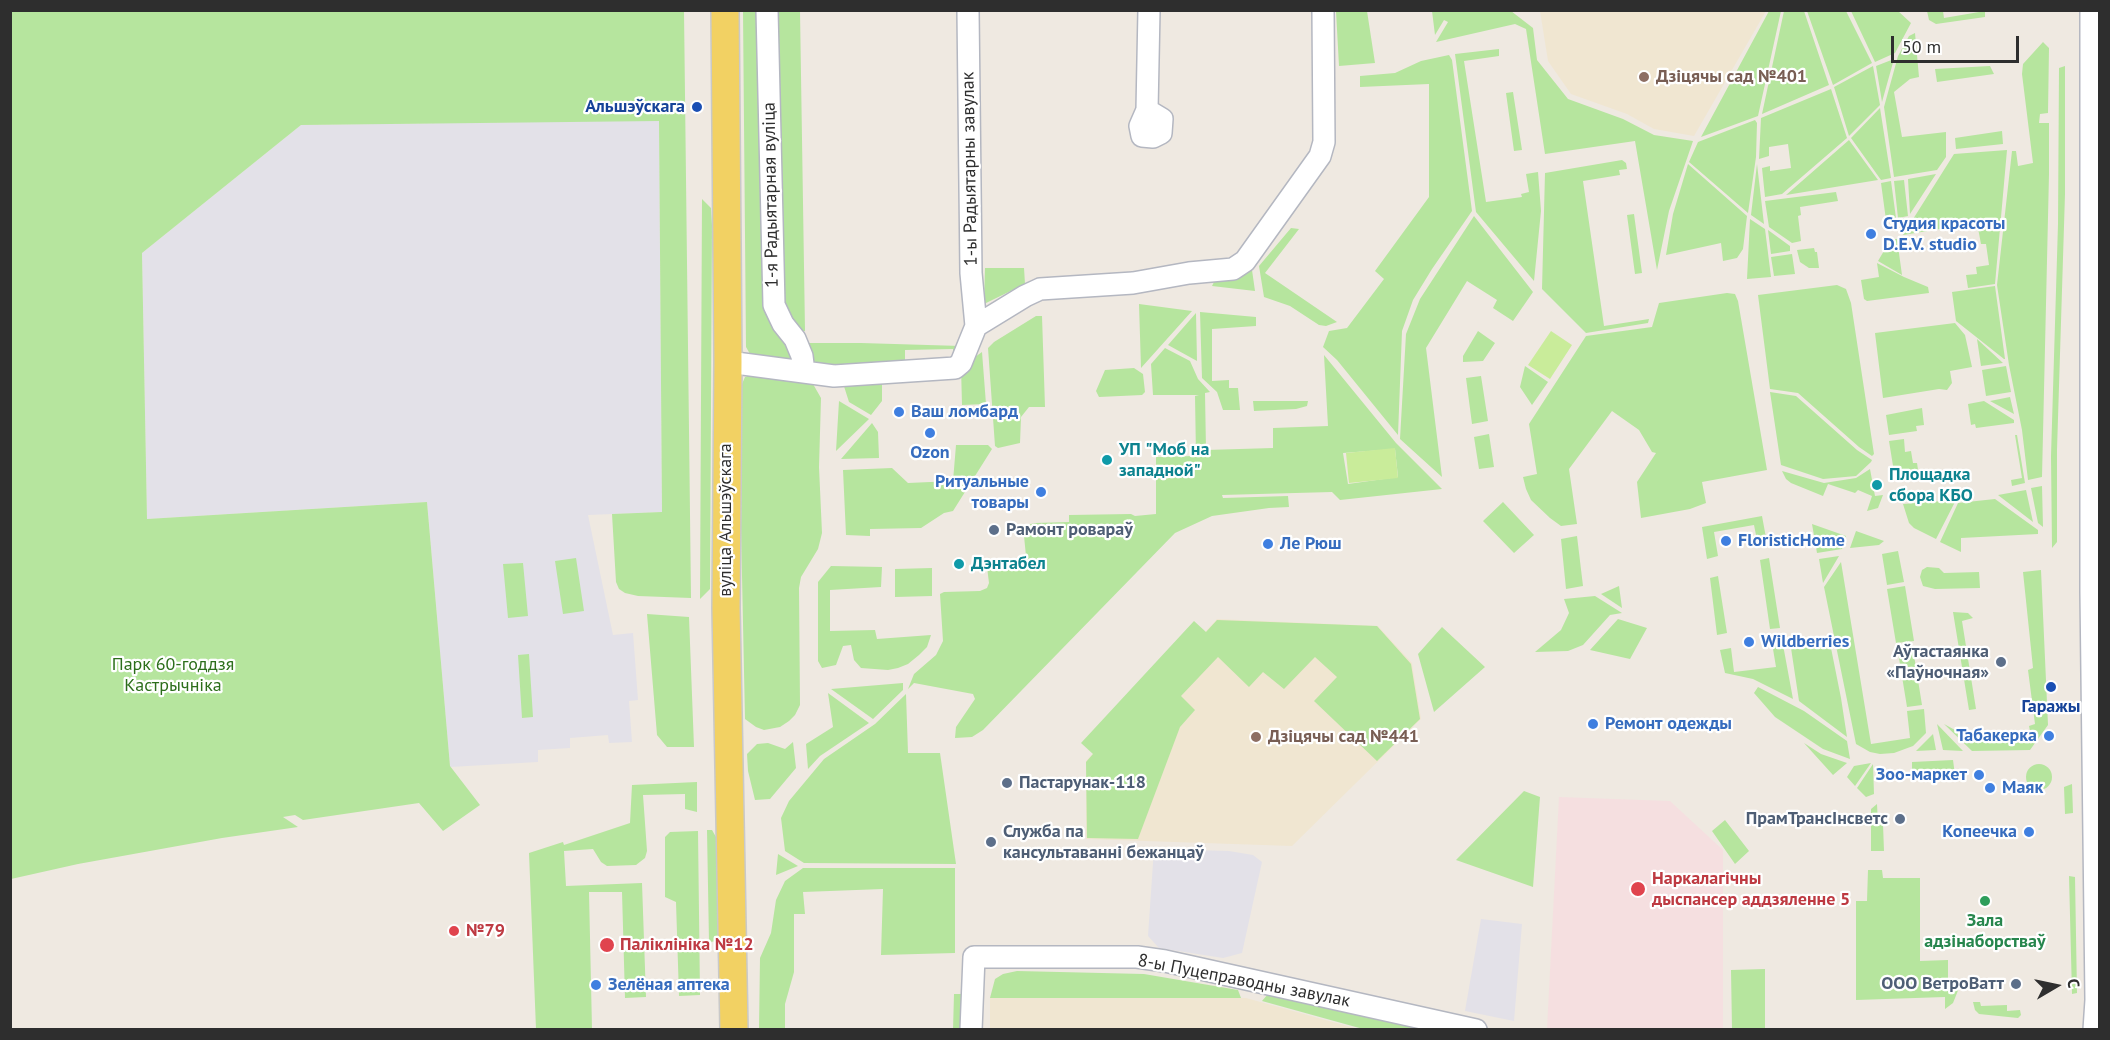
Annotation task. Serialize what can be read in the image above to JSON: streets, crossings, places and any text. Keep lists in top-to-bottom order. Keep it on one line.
{"streets":{"main road":["вуліца Альшэўскага"],"street":["1-ы Радыятарны завулак","1-я Радыятарная вуліца","8-ы Пуцеправодны завулак"]},"parks":["Парк 60-годдзя Кастрычніка"],"places":["Дзіцячы сад №401","Альшэўскага","Студия красоты D.E.V. studio","Ваш ломбард","Ozon","УП \"Моб на западной\"","Площадка сбора КБО","Ритуальные товары","Рамонт ровараў","FloristicHome","Ле Рюш","Дэнтабел","Wildberries","Аўтастаянка «Паўночная»","Гаражы","Ремонт одежды","Табакерка","Дзіцячы сад №441","Зоо-маркет","Пастарунак-118","Маяк","ПрамТрансІнсветс","Копеечка","Служба па кансультаванні бежанцаў","Наркалагічны дыспансер аддзяленне 5","Зала адзінаборстваў","№79","Паліклініка №12","ООО ВетроВатт","Зелёная аптека"],"scale_bar":"50 m","north":"right"}
